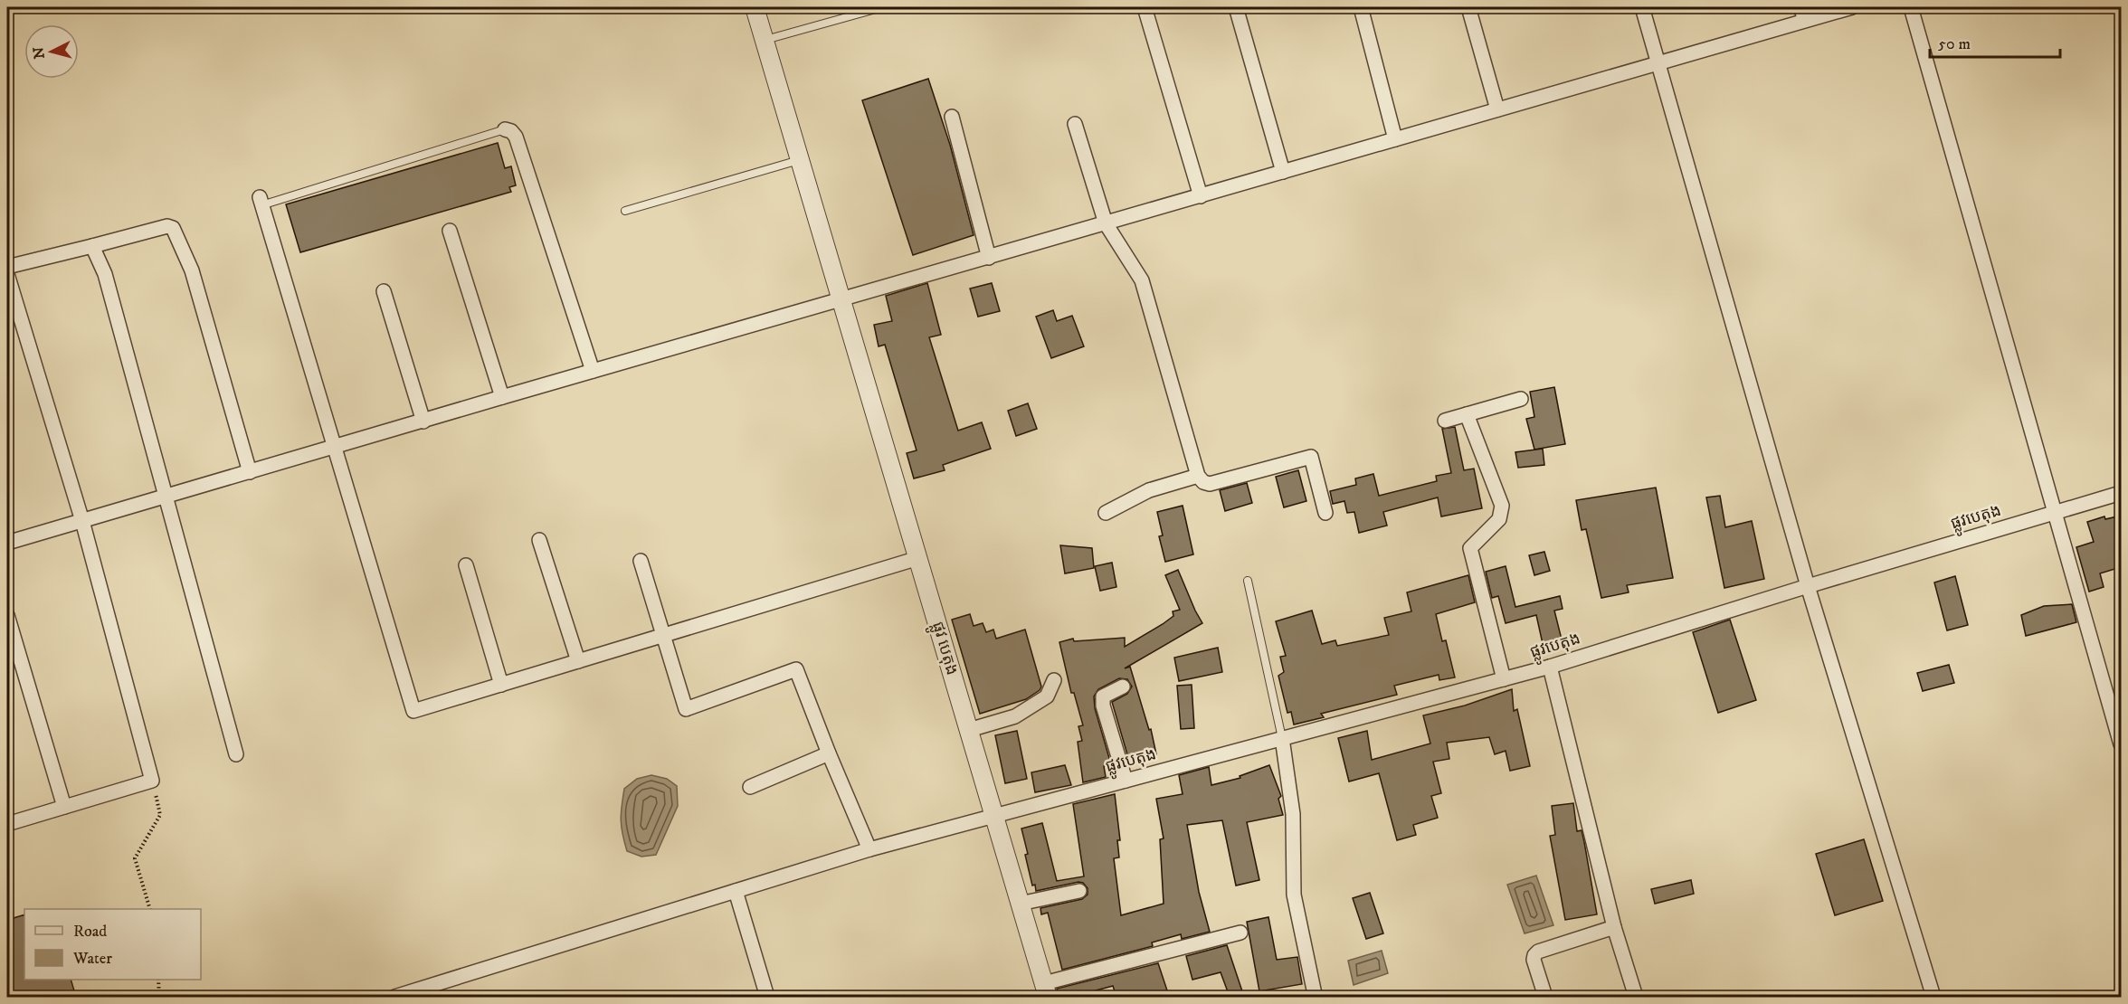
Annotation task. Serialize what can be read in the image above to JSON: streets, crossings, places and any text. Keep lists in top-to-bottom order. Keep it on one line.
{"streets":{"street":["ផ្លូវបេតុង","ផ្លូវ បេតុង"]},"crossings":[["ផ្លូវបេតុង","ផ្លូវ បេតុង"]],"legend":["Road","Water"],"scale_bar":"50 m","north":"left"}
